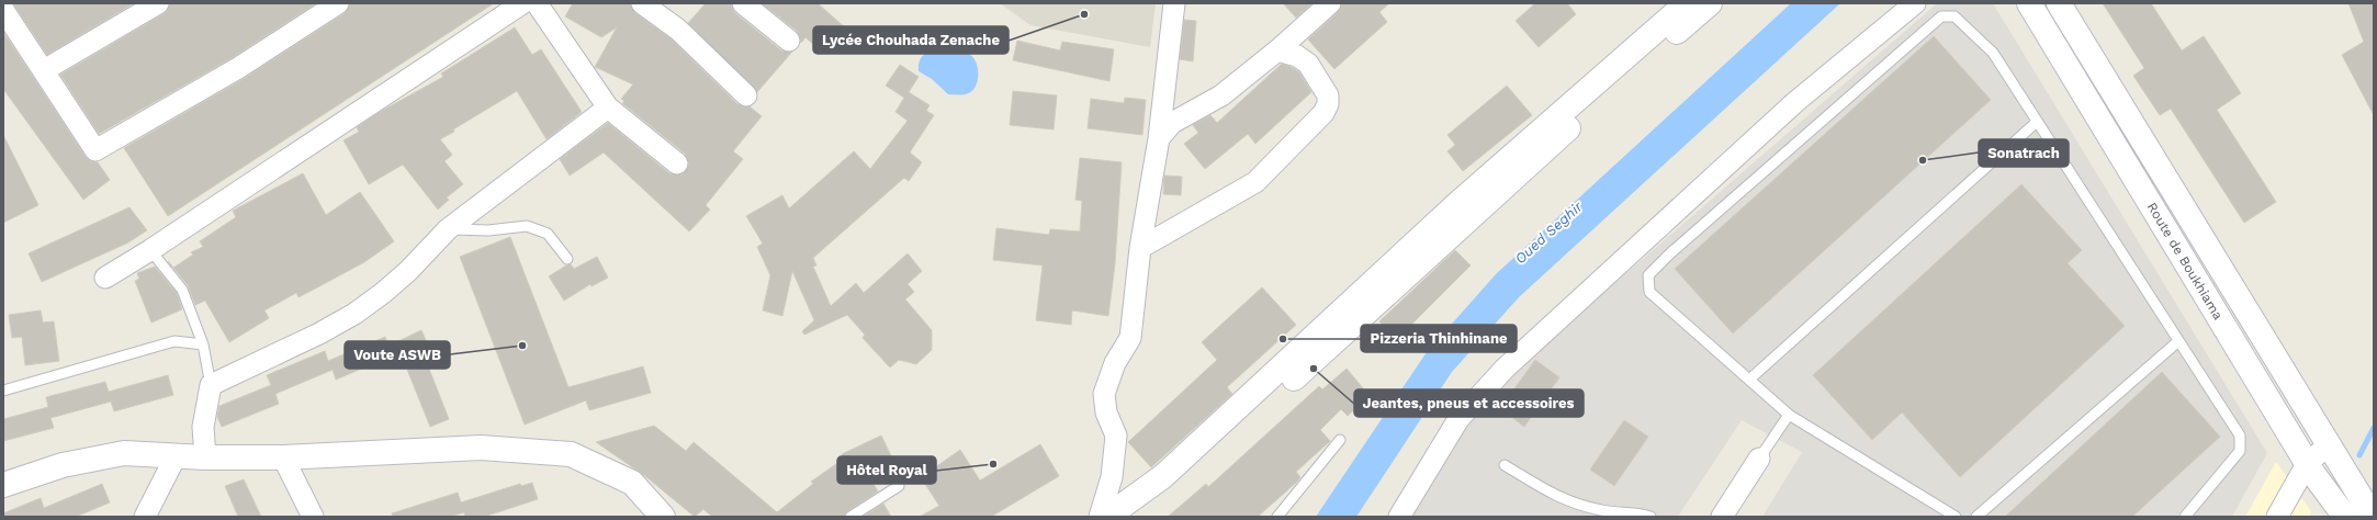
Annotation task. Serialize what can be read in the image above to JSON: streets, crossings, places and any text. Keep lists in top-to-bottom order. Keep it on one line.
{"streets":{"street":["Route de Boukhiama"]},"water":["Oued Seghir"],"places":["Lycée Chouhada Zenache","Sonatrach","Pizzeria Thinhinane","Voute ASWB","Jeantes, pneus et accessoires","Hôtel Royal"]}
